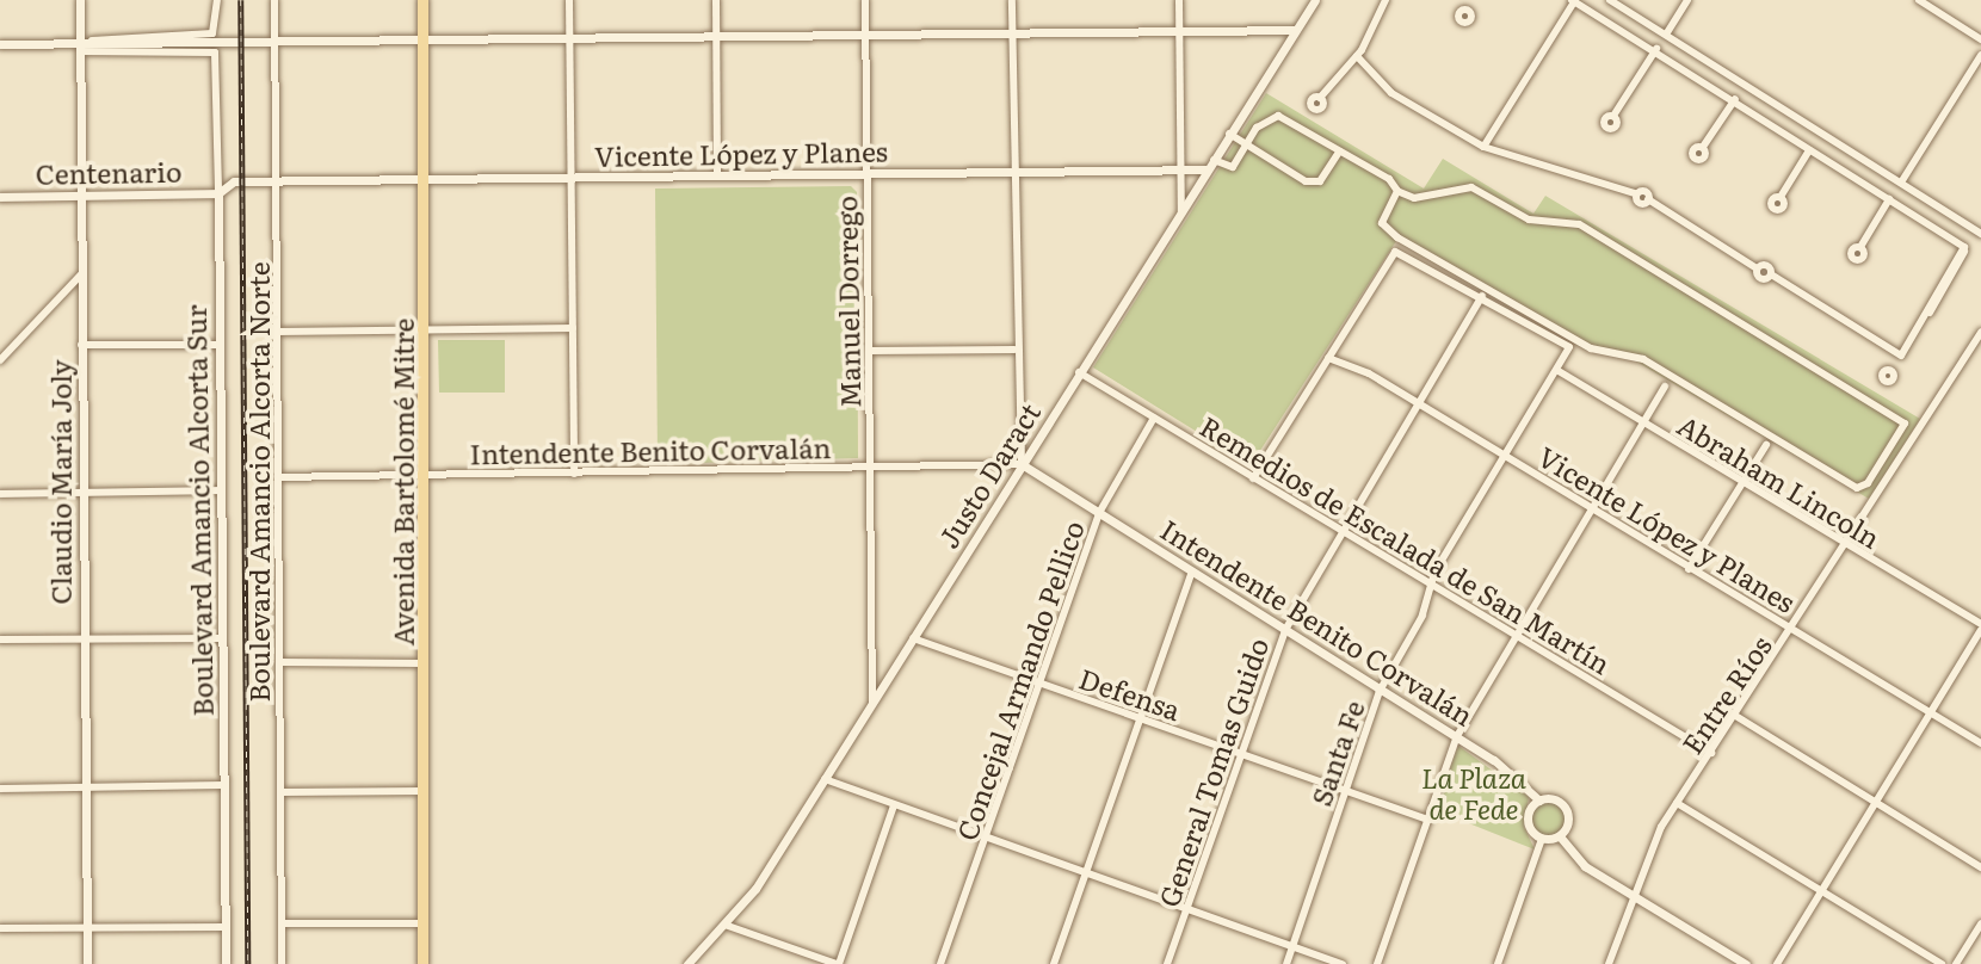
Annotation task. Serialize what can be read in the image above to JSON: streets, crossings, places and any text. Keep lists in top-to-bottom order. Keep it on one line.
{"streets":{"main road":["Avenida Bartolomé Mitre"],"street":["Vicente López y Planes","Centenario","Manuel Dorrego","Intendente Benito Corvalán","Justo Daract","Abraham Lincoln","Claudio María Joly","Boulevard Amancio Alcorta Norte","Boulevard Amancio Alcorta Sur","Remedios de Escalada de San Martín","Concejal Armando Pellico","Defensa","Entre Ríos","Santa Fe","General Tomas Guido"]},"crossings":[["Vicente López y Planes","Manuel Dorrego"],["Vicente López y Planes","Justo Daract"],["Vicente López y Planes","Boulevard Amancio Alcorta Norte"],["Vicente López y Planes","Avenida Bartolomé Mitre"],["Vicente López y Planes","Entre Ríos"],["Vicente López y Planes","Santa Fe"],["Vicente López y Planes","General Tomas Guido"],["Centenario","Claudio María Joly"],["Centenario","Boulevard Amancio Alcorta Sur"],["Manuel Dorrego","Intendente Benito Corvalán"],["Manuel Dorrego","Justo Daract"],["Intendente Benito Corvalán","Justo Daract"],["Intendente Benito Corvalán","Boulevard Amancio Alcorta Norte"],["Intendente Benito Corvalán","Avenida Bartolomé Mitre"],["Intendente Benito Corvalán","Concejal Armando Pellico"],["Intendente Benito Corvalán","Santa Fe"],["Intendente Benito Corvalán","General Tomas Guido"],["Justo Daract","Remedios de Escalada de San Martín"],["Justo Daract","Defensa"],["Abraham Lincoln","Entre Ríos"],["Abraham Lincoln","Santa Fe"],["Claudio María Joly","Boulevard Amancio Alcorta Sur"],["Remedios de Escalada de San Martín","Concejal Armando Pellico"],["Remedios de Escalada de San Martín","Entre Ríos"],["Remedios de Escalada de San Martín","Santa Fe"],["Remedios de Escalada de San Martín","General Tomas Guido"],["Concejal Armando Pellico","Defensa"],["Defensa","Santa Fe"],["Defensa","General Tomas Guido"],["Santa Fe","General Tomas Guido"]],"parks":["La Plaza de Fede"]}
